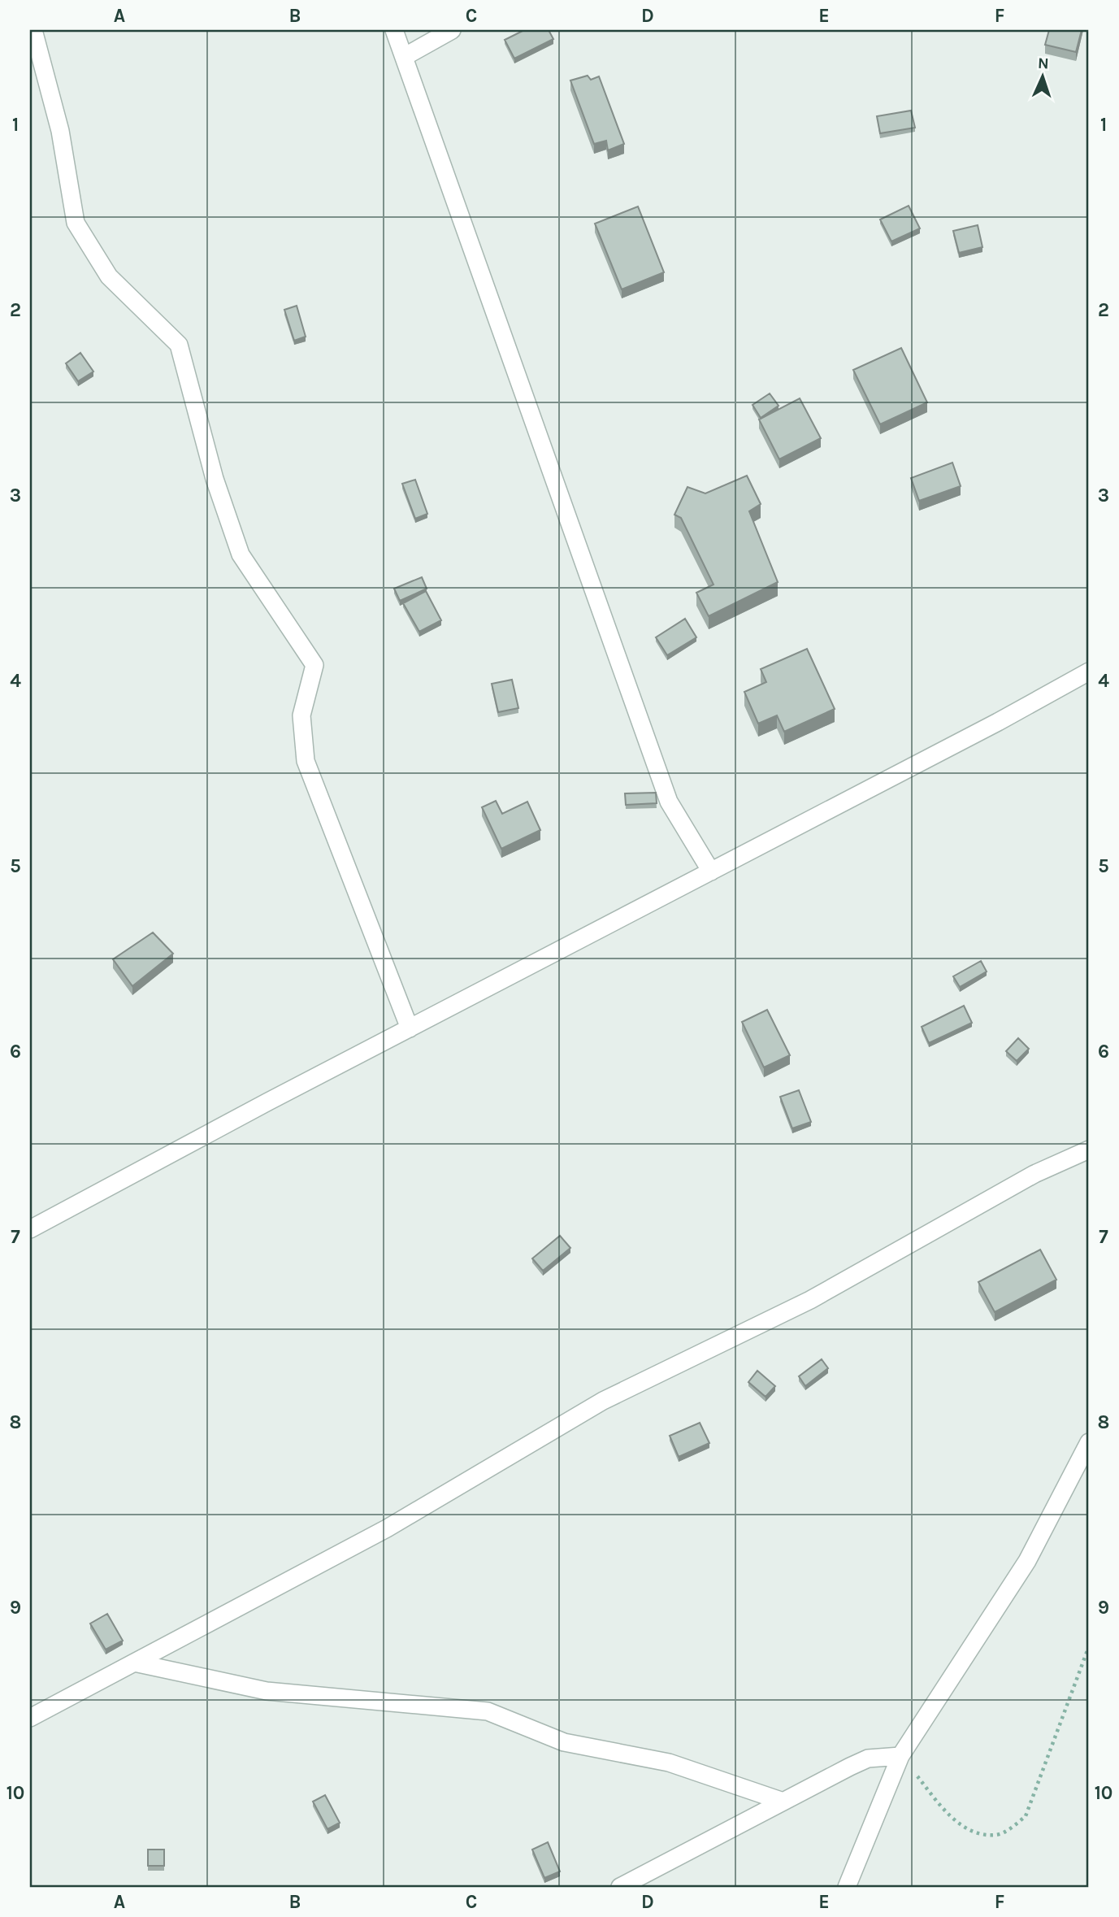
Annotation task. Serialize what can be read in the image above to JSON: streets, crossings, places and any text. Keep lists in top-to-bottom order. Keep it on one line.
{"north":"top","grid":{"columns":["A","B","C","D","E","F"],"rows":["1","2","3","4","5","6","7","8","9","10"]}}
